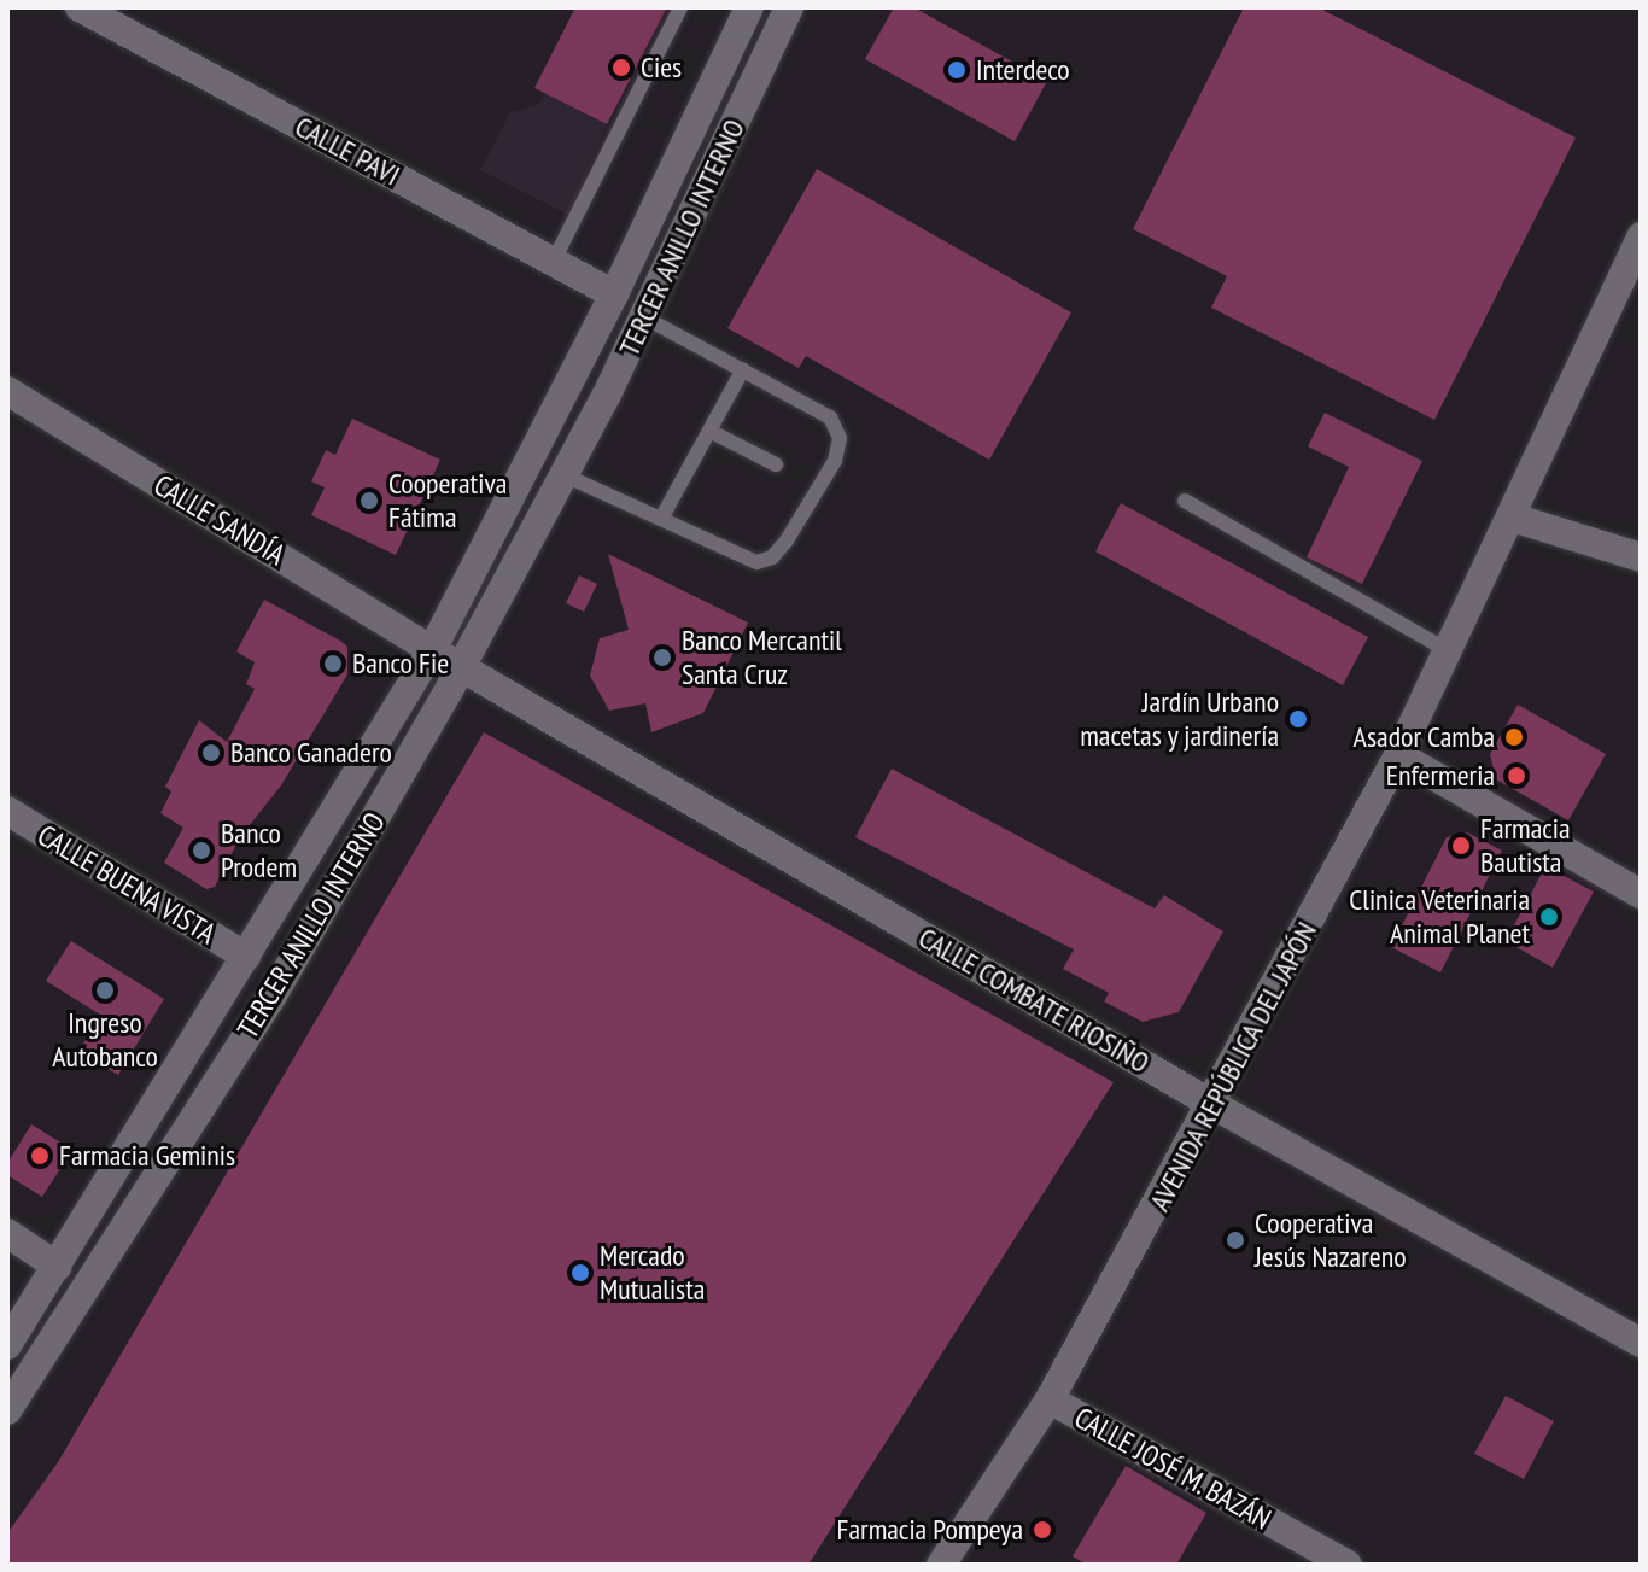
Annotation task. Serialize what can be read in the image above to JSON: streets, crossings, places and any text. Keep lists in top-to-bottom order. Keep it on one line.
{"streets":{"street":["CALLE PAVI","TERCER ANILLO INTERNO","CALLE SANDÍA","CALLE BUENA VISTA","CALLE COMBATE RIOSIÑO","AVENIDA REPÚBLICA DEL JAPÓN","CALLE JOSÉ M. BAZÁN"]},"crossings":[["CALLE PAVI","TERCER ANILLO INTERNO"],["TERCER ANILLO INTERNO","CALLE SANDÍA"],["TERCER ANILLO INTERNO","CALLE BUENA VISTA"],["TERCER ANILLO INTERNO","CALLE COMBATE RIOSIÑO"],["CALLE SANDÍA","CALLE COMBATE RIOSIÑO"],["CALLE COMBATE RIOSIÑO","AVENIDA REPÚBLICA DEL JAPÓN"],["AVENIDA REPÚBLICA DEL JAPÓN","CALLE JOSÉ M. BAZÁN"]],"places":["Cies","Interdeco","Cooperativa Fátima","Banco Mercantil Santa Cruz","Banco Fie","Jardín Urbano macetas y jardinería","Asador Camba","Banco Ganadero","Enfermeria","Farmacia Bautista","Banco Prodem","Clinica Veterinaria Animal Planet","Ingreso Autobanco","Farmacia Geminis","Cooperativa Jesús Nazareno","Mercado Mutualista","Farmacia Pompeya"]}
